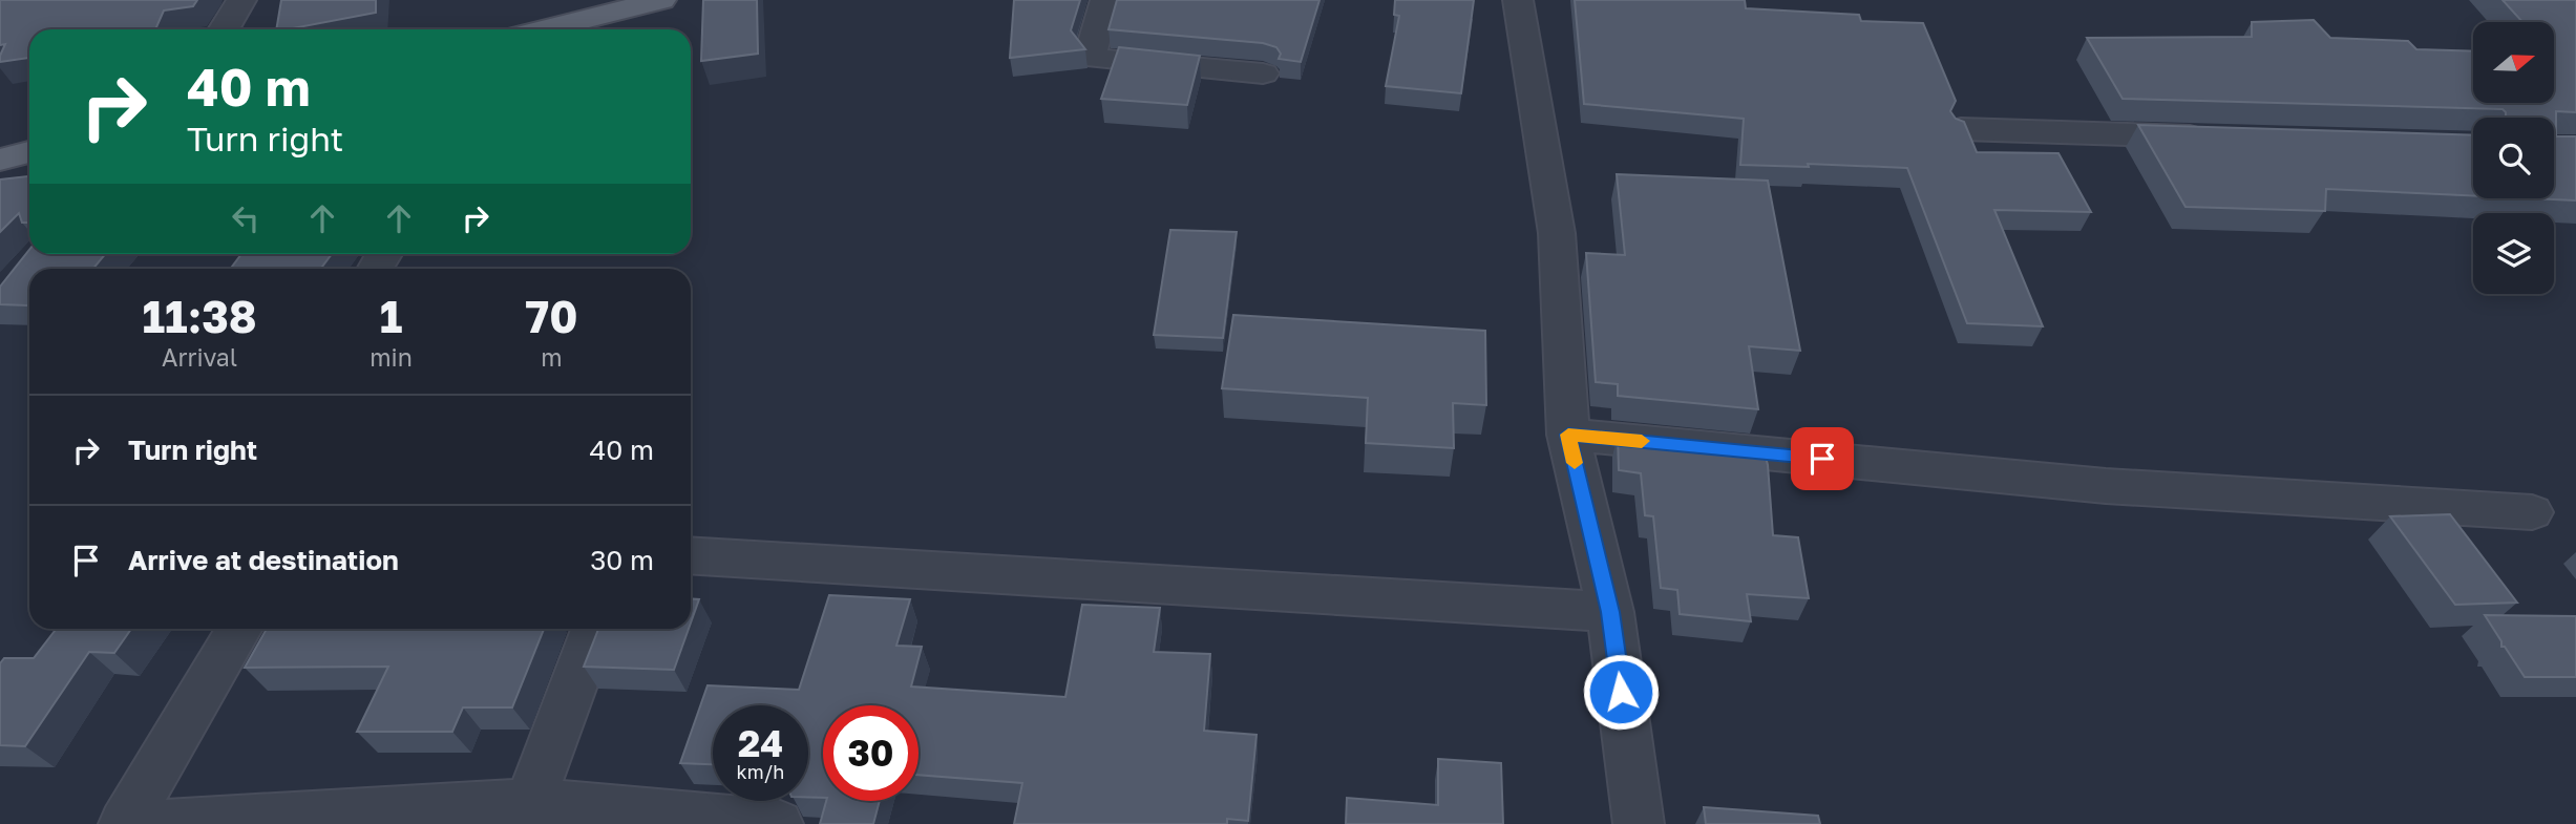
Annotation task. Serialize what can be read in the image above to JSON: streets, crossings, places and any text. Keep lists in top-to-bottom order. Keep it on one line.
{"north":"right","page":{"turn":["40 m","Turn right"],"eta":["11:38","Arrival","1","min","70","m"],"list":[{"name":"Turn right","value":"40 m"},{"name":"Arrive at destination","value":"30 m"}],"speed":"24 km/h","limit":"30"}}
